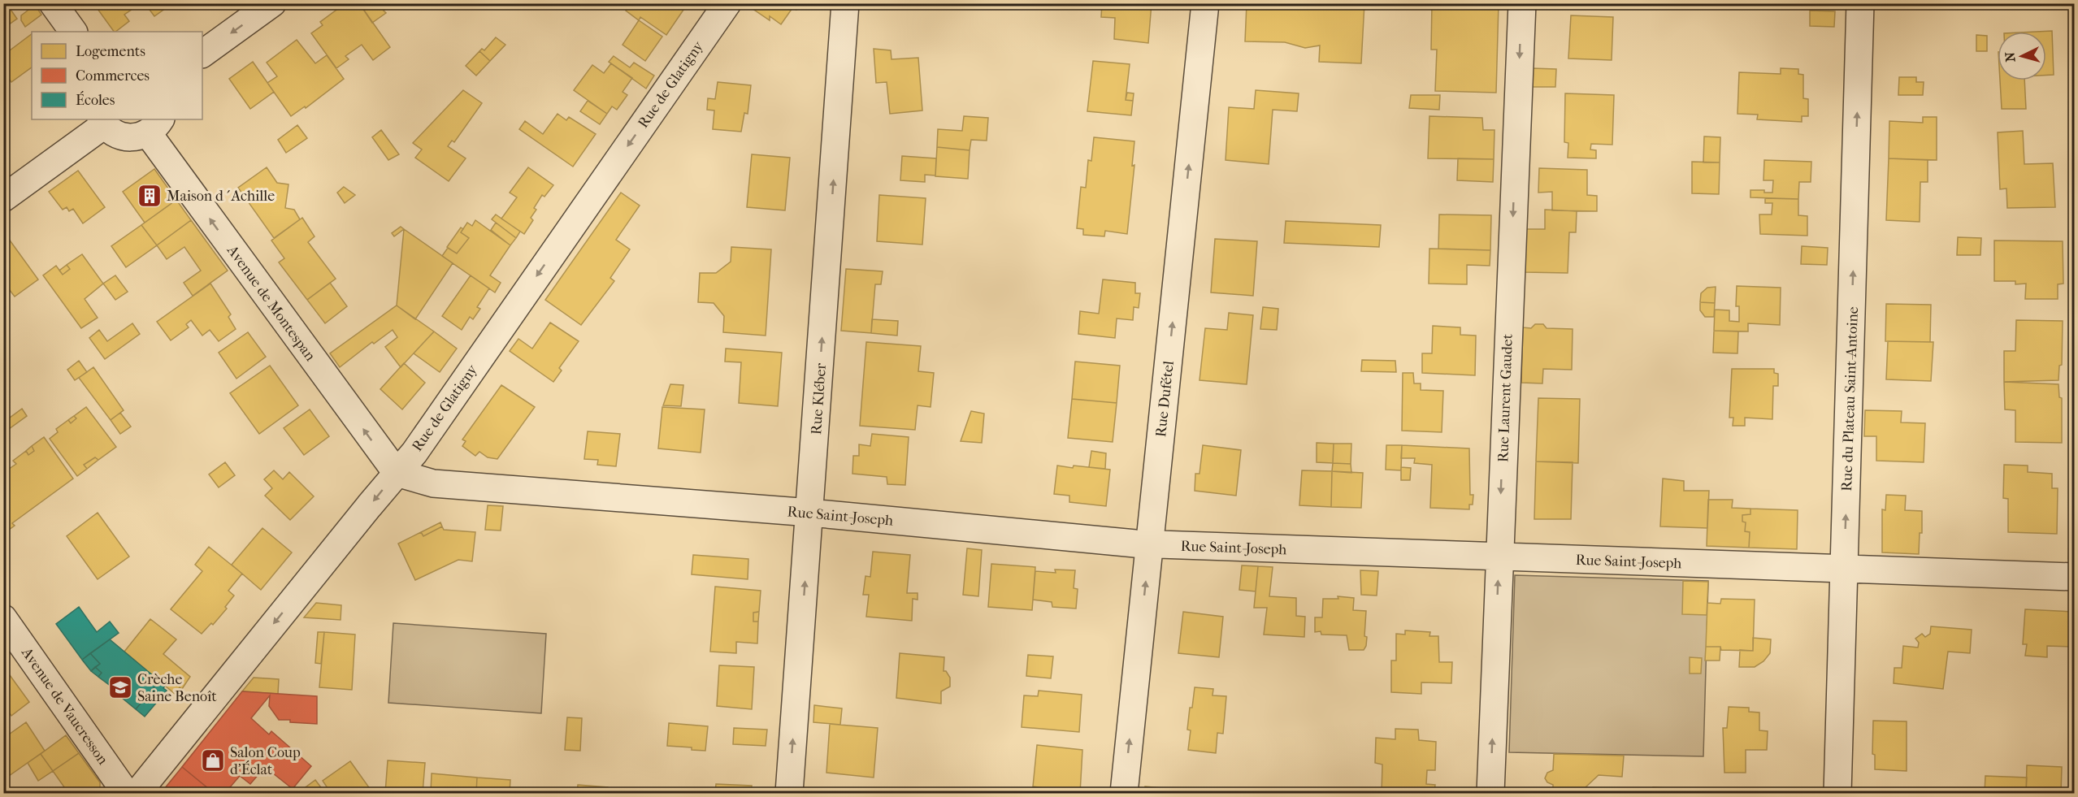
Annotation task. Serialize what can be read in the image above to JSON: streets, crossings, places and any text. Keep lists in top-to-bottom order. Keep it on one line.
{"streets":{"street":["Rue de Glatigny","Avenue de Montespan","Rue Laurent Gaudet","Rue Kléber","Rue Dufétel","Rue du Plateau Saint-Antoine","Rue Saint-Joseph","Avenue de Vaucresson"]},"crossings":[["Rue de Glatigny","Avenue de Montespan"],["Rue de Glatigny","Rue Saint-Joseph"],["Avenue de Montespan","Rue Saint-Joseph"],["Rue Laurent Gaudet","Rue Saint-Joseph"],["Rue Kléber","Rue Saint-Joseph"],["Rue Dufétel","Rue Saint-Joseph"],["Rue du Plateau Saint-Antoine","Rue Saint-Joseph"]],"one_way":["Rue de Glatigny","Avenue de Montespan","Rue Kléber","Rue Dufétel","Rue du Plateau Saint-Antoine"],"places":{"building":["Maison d´Achille"],"school or university":["Crèche Saine Benoît"],"shop":["Salon Coup d'Éclat"]},"legend":["Logements","Commerces","Écoles"],"north":"left"}
